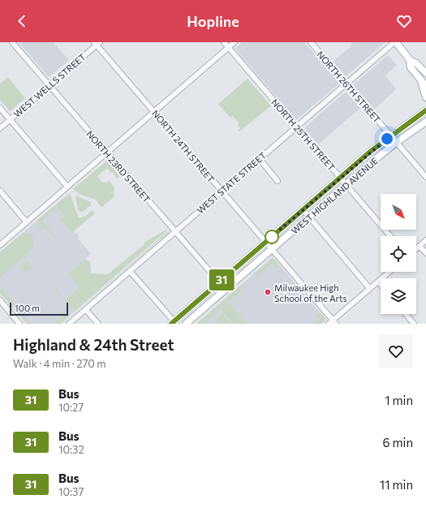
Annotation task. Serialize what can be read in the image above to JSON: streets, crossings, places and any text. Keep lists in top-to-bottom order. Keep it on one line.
{"streets":{"main road":["WEST HIGHLAND AVENUE"],"street":["WEST WELLS STREET","NORTH 26TH STREET","NORTH 25TH STREET","NORTH 24TH STREET","NORTH 23RD STREET","WEST STATE STREET"]},"crossings":[["WEST WELLS STREET","NORTH 24TH STREET"],["WEST WELLS STREET","NORTH 23RD STREET"],["NORTH 26TH STREET","WEST STATE STREET"],["NORTH 26TH STREET","WEST HIGHLAND AVENUE"],["NORTH 25TH STREET","WEST STATE STREET"],["NORTH 25TH STREET","WEST HIGHLAND AVENUE"],["NORTH 24TH STREET","WEST STATE STREET"],["NORTH 24TH STREET","WEST HIGHLAND AVENUE"],["NORTH 23RD STREET","WEST STATE STREET"],["NORTH 23RD STREET","WEST HIGHLAND AVENUE"]],"places":["Milwaukee High School of the Arts"],"lines":["bus line 31"],"scale_bar":"100 m","north":"bottom right","page":{"header":"Hopline","on_map":"31","scale":"100 m","heading":["Highland & 24th Street","Walk · 4 min · 270 m"],"list":[{"mark":"31","name":"Bus","note":"10:27","value":"1 min"},{"mark":"31","name":"Bus","note":"10:32","value":"6 min"},{"mark":"31","name":"Bus","note":"10:37","value":"11 min"}]}}
